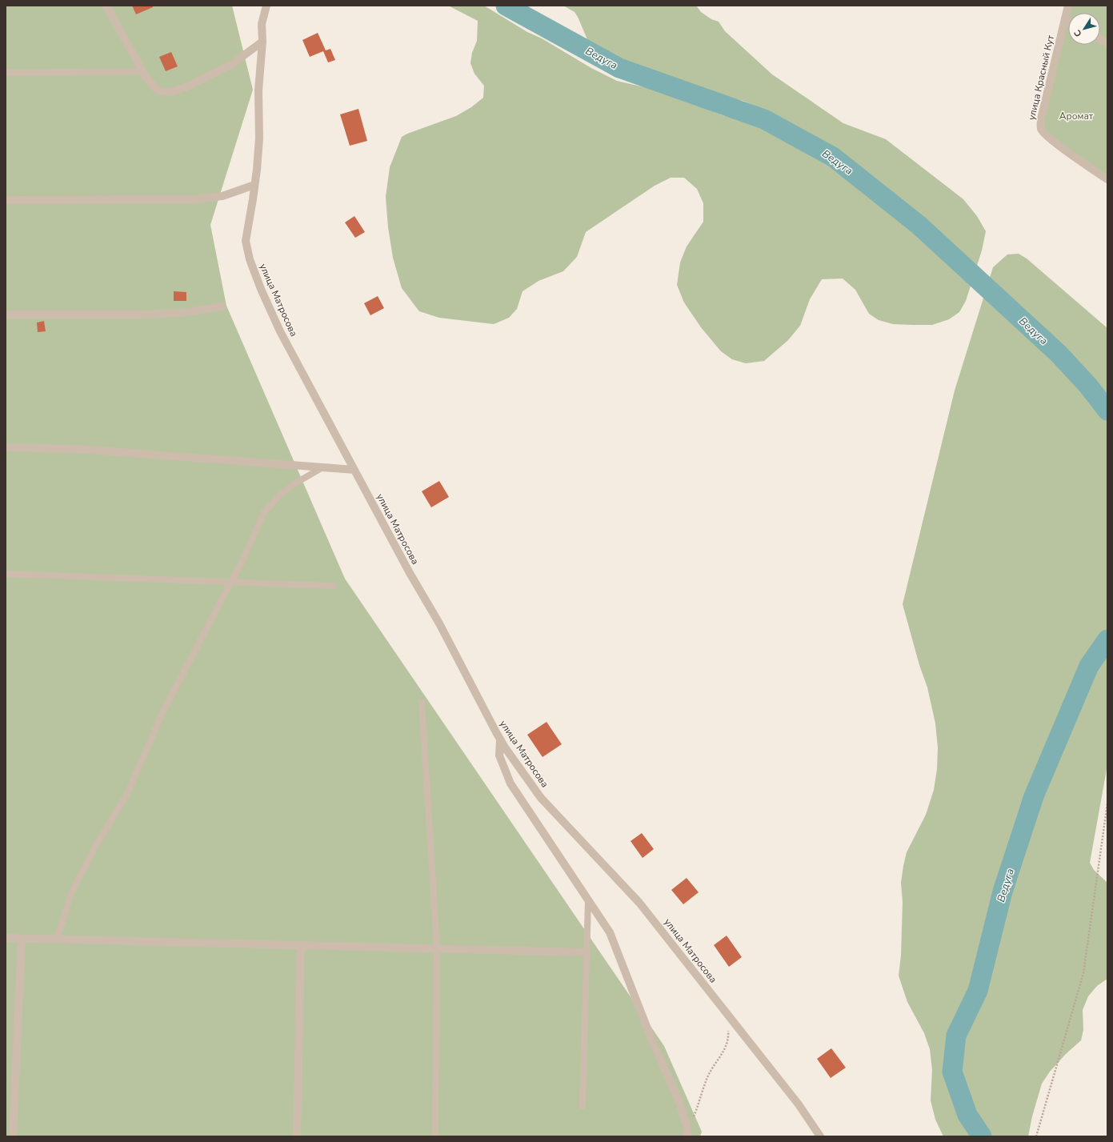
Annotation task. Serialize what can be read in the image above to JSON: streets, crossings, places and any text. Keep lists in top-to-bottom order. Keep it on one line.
{"streets":{"street":["улица Красный Кут","улица Матросова"]},"water":["Ведуга"],"parks":["Аромат"],"north":"bottom left"}
